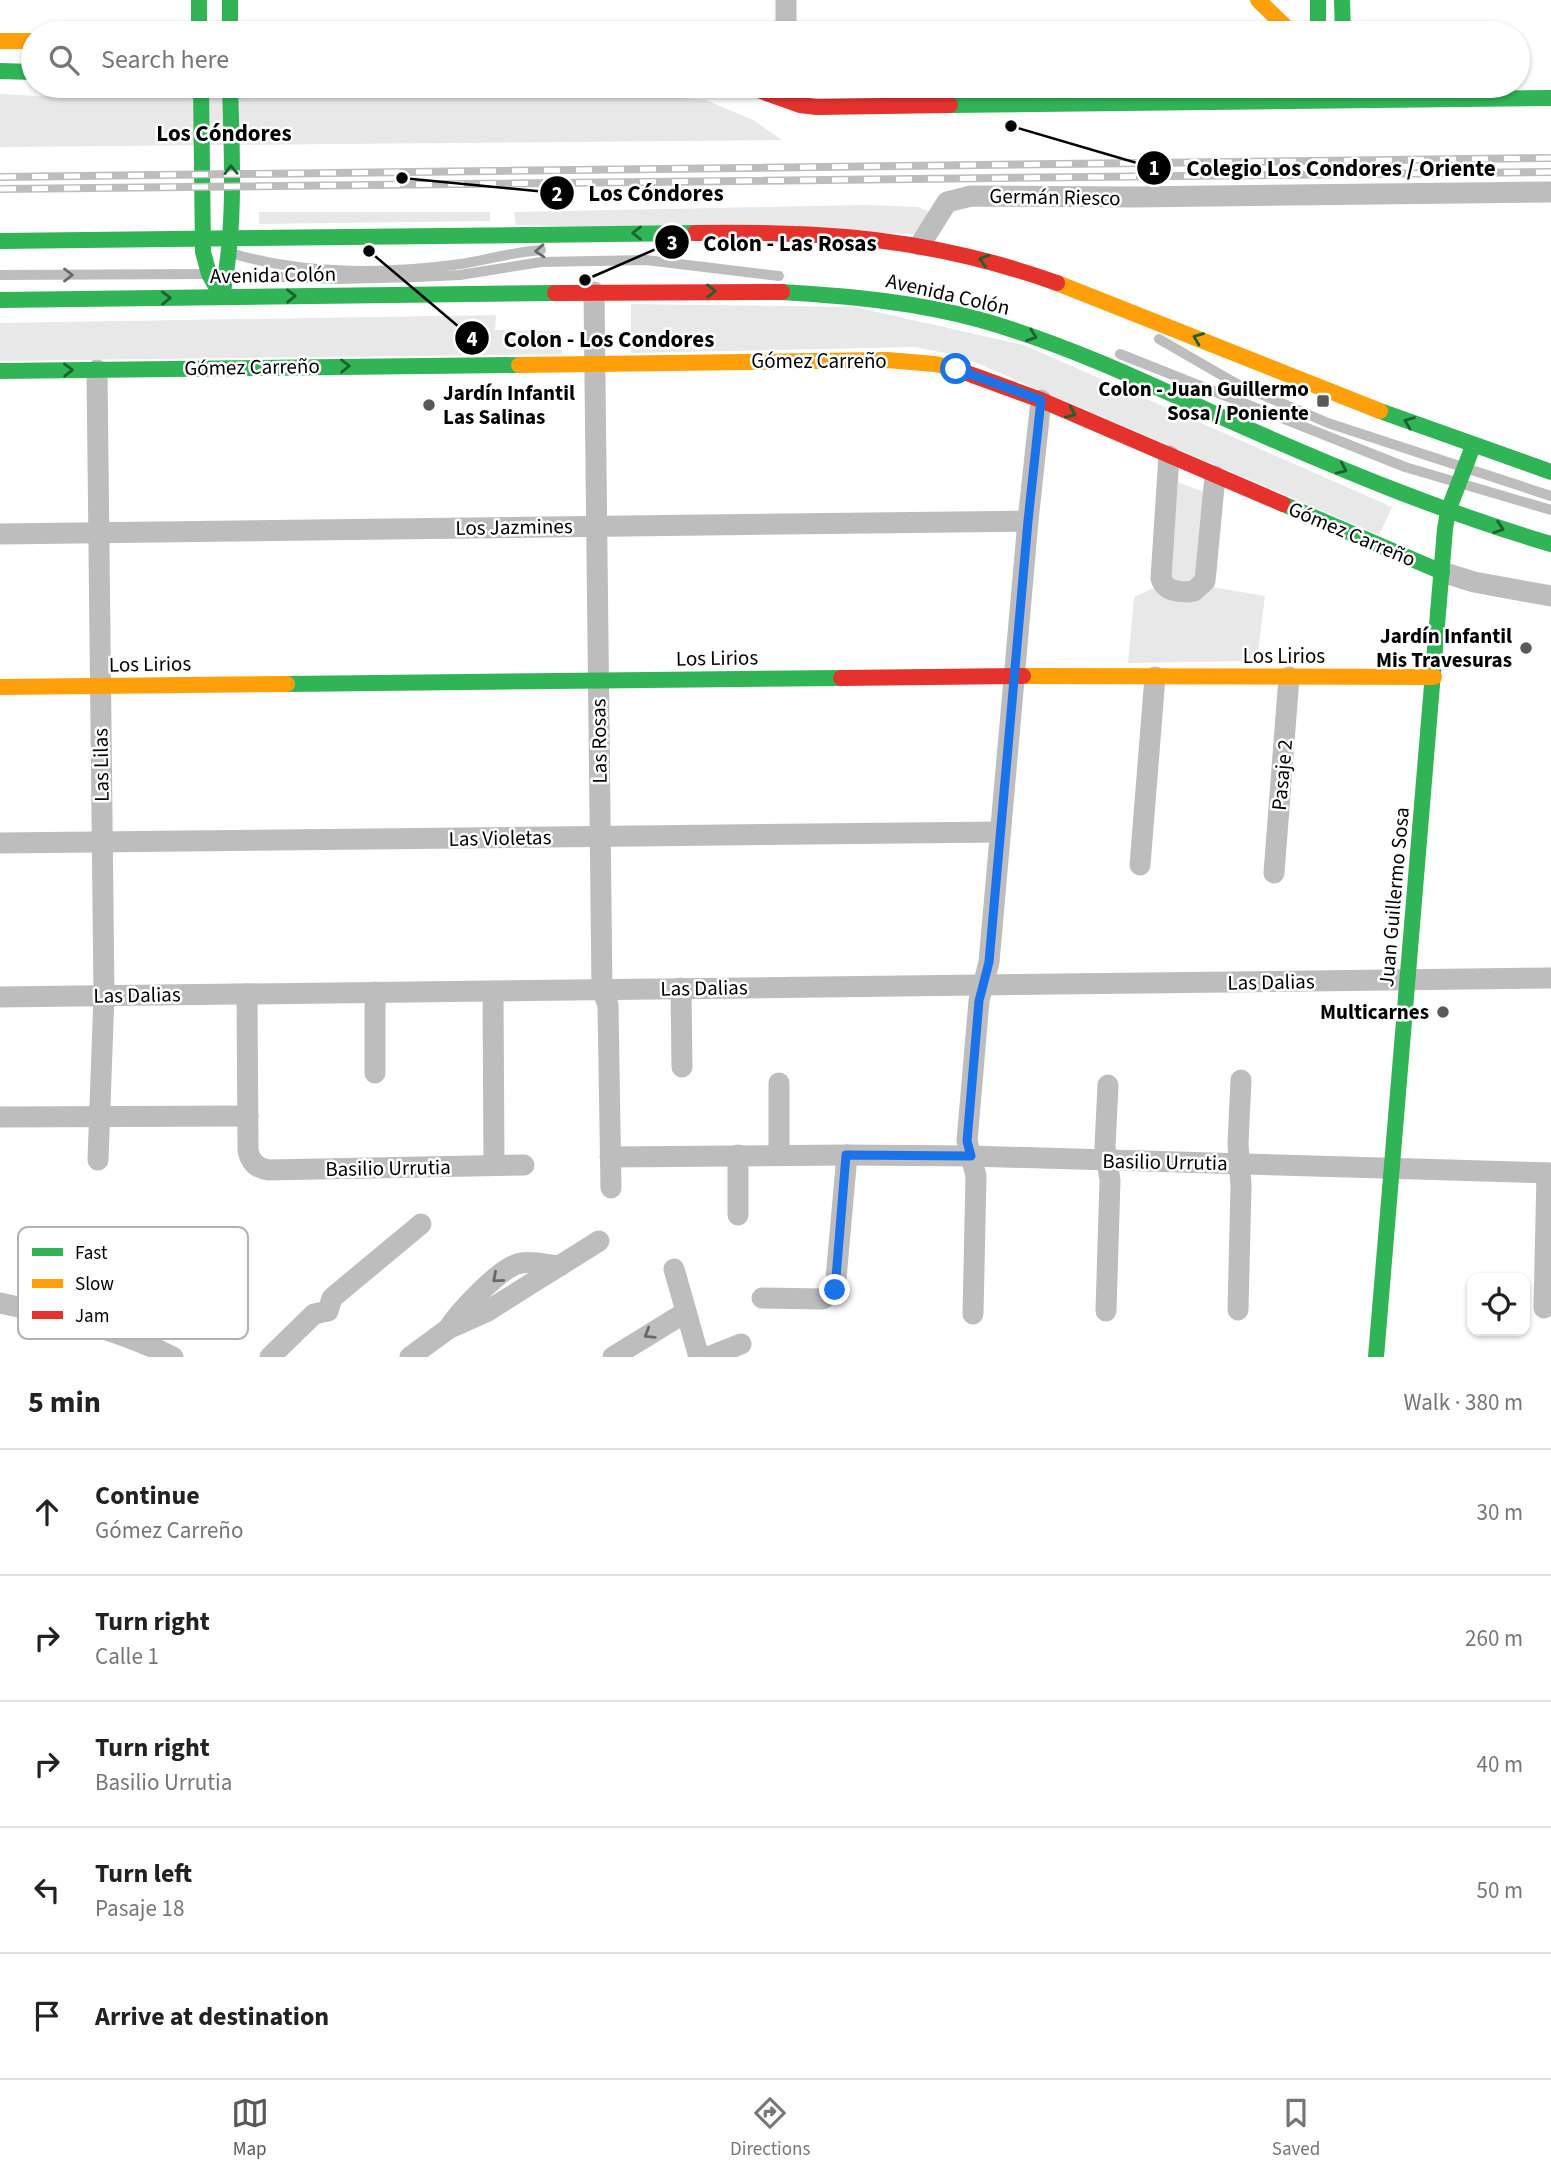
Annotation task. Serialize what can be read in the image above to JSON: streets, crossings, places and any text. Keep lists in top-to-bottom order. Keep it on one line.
{"streets":{"street":["Germán Riesco","Avenida Colón","Gómez Carreño","Los Jazmines","Los Lirios","Las Rosas","Las Lilas","Pasaje 2","Las Violetas","Juan Guillermo Sosa","Las Dalias","Basilio Urrutia"]},"crossings":[["Germán Riesco","Avenida Colón"],["Avenida Colón","Las Rosas"],["Avenida Colón","Juan Guillermo Sosa"],["Gómez Carreño","Las Rosas"],["Gómez Carreño","Las Lilas"],["Gómez Carreño","Juan Guillermo Sosa"],["Los Jazmines","Las Rosas"],["Los Jazmines","Las Lilas"],["Los Lirios","Las Rosas"],["Los Lirios","Las Lilas"],["Los Lirios","Pasaje 2"],["Los Lirios","Juan Guillermo Sosa"],["Las Rosas","Las Violetas"],["Las Rosas","Las Dalias"],["Las Rosas","Basilio Urrutia"],["Las Lilas","Las Violetas"],["Las Lilas","Las Dalias"],["Juan Guillermo Sosa","Las Dalias"],["Juan Guillermo Sosa","Basilio Urrutia"]],"one_way":["Gómez Carreño"],"districts":["Los Cóndores"],"places":{"other":["Colegio Los Condores / Oriente","Los Cóndores","Colon - Los Condores","Colon - Las Rosas","Jardín Infantil Las Salinas","Jardín Infantil Mis Travesuras","Multicarnes"],"transit":["Colon - Juan Guillermo Sosa / Poniente"]},"legend":["Fast","Slow","Jam"],"page":{"search":"Search here","heading":["5 min","Walk · 380 m"],"list":[["Continue","Gómez Carreño","30 m"],["Turn right","Calle 1","260 m"],["Turn right","Basilio Urrutia","40 m"],["Turn left","Pasaje 18","50 m"],"Arrive at destination"],"nav":["Map","Directions","Saved"]}}
